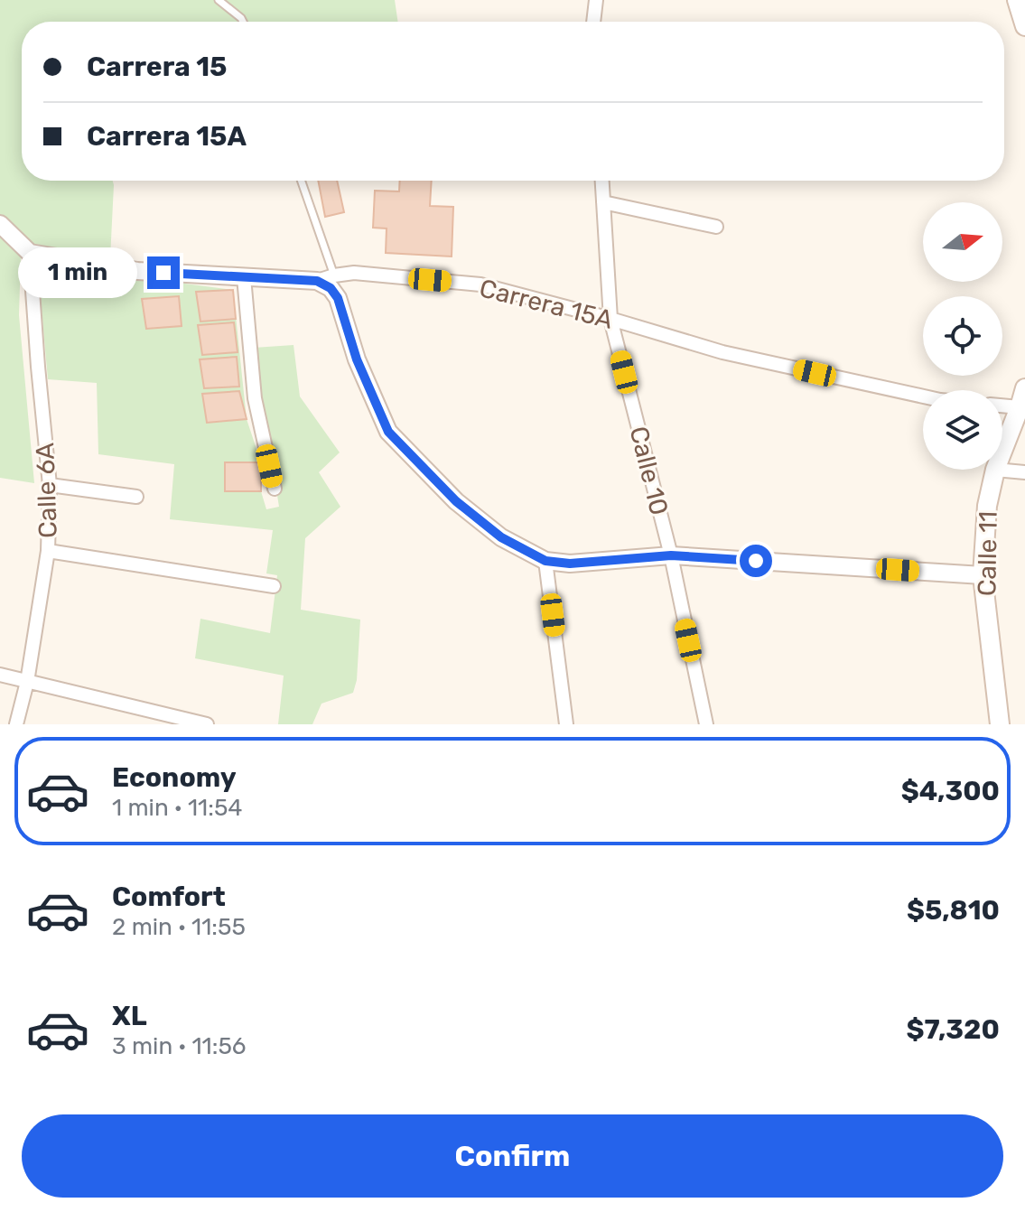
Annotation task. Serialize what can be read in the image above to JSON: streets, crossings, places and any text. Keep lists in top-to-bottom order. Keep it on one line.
{"streets":{"main road":["Calle 11"],"street":["Carrera 15A","Calle 10","Calle 6A"]},"crossings":[["Carrera 15A","Calle 10"],["Carrera 15A","Calle 6A"]],"north":"right","page":{"banner":["Carrera 15","Carrera 15A"],"bubble":"1 min","list":[{"name":"Economy","note":"1 min · 11:54","value":"$4,300"},{"name":"Comfort","note":"2 min · 11:55","value":"$5,810"},{"name":"XL","note":"3 min · 11:56","value":"$7,320"}],"buttons":"Confirm"}}
